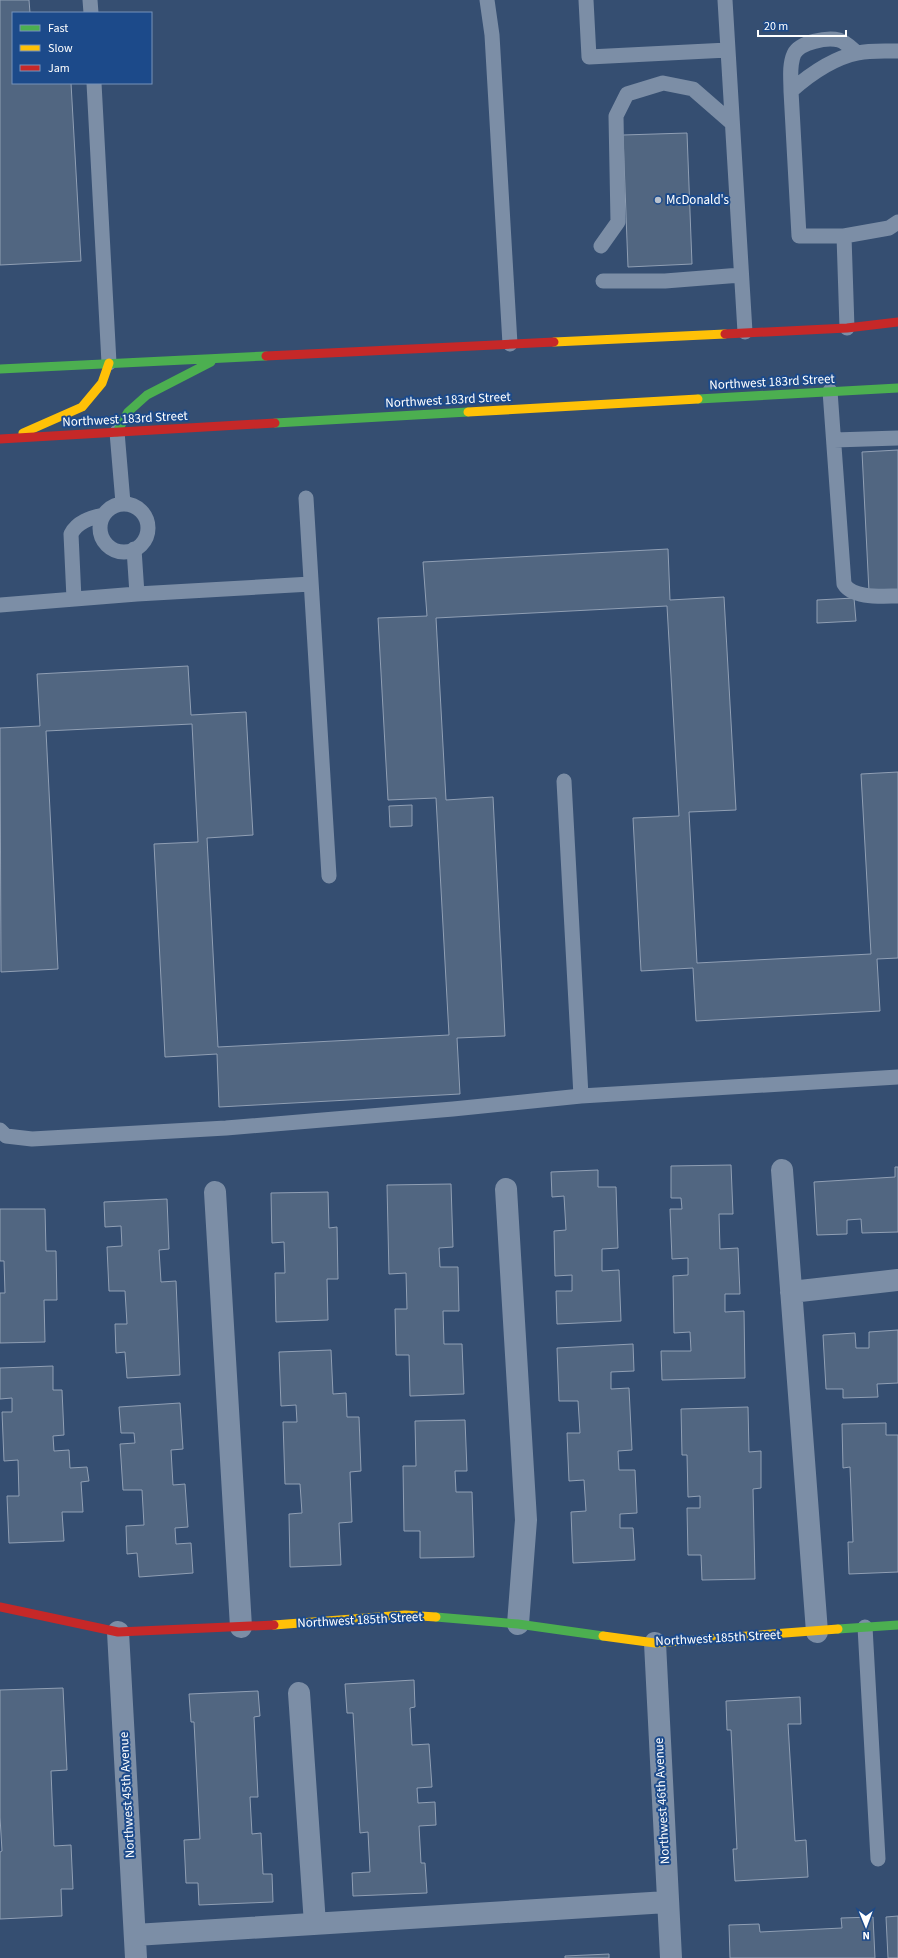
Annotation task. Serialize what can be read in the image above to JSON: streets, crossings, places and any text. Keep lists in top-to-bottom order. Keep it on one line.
{"streets":{"main road":["Northwest 183rd Street","Northwest 185th Street"],"street":["Northwest 45th Avenue","Northwest 46th Avenue"]},"crossings":[["Northwest 185th Street","Northwest 45th Avenue"],["Northwest 185th Street","Northwest 46th Avenue"]],"places":["McDonald's"],"legend":["Fast","Slow","Jam"],"scale_bar":"20 m","north":"bottom"}
